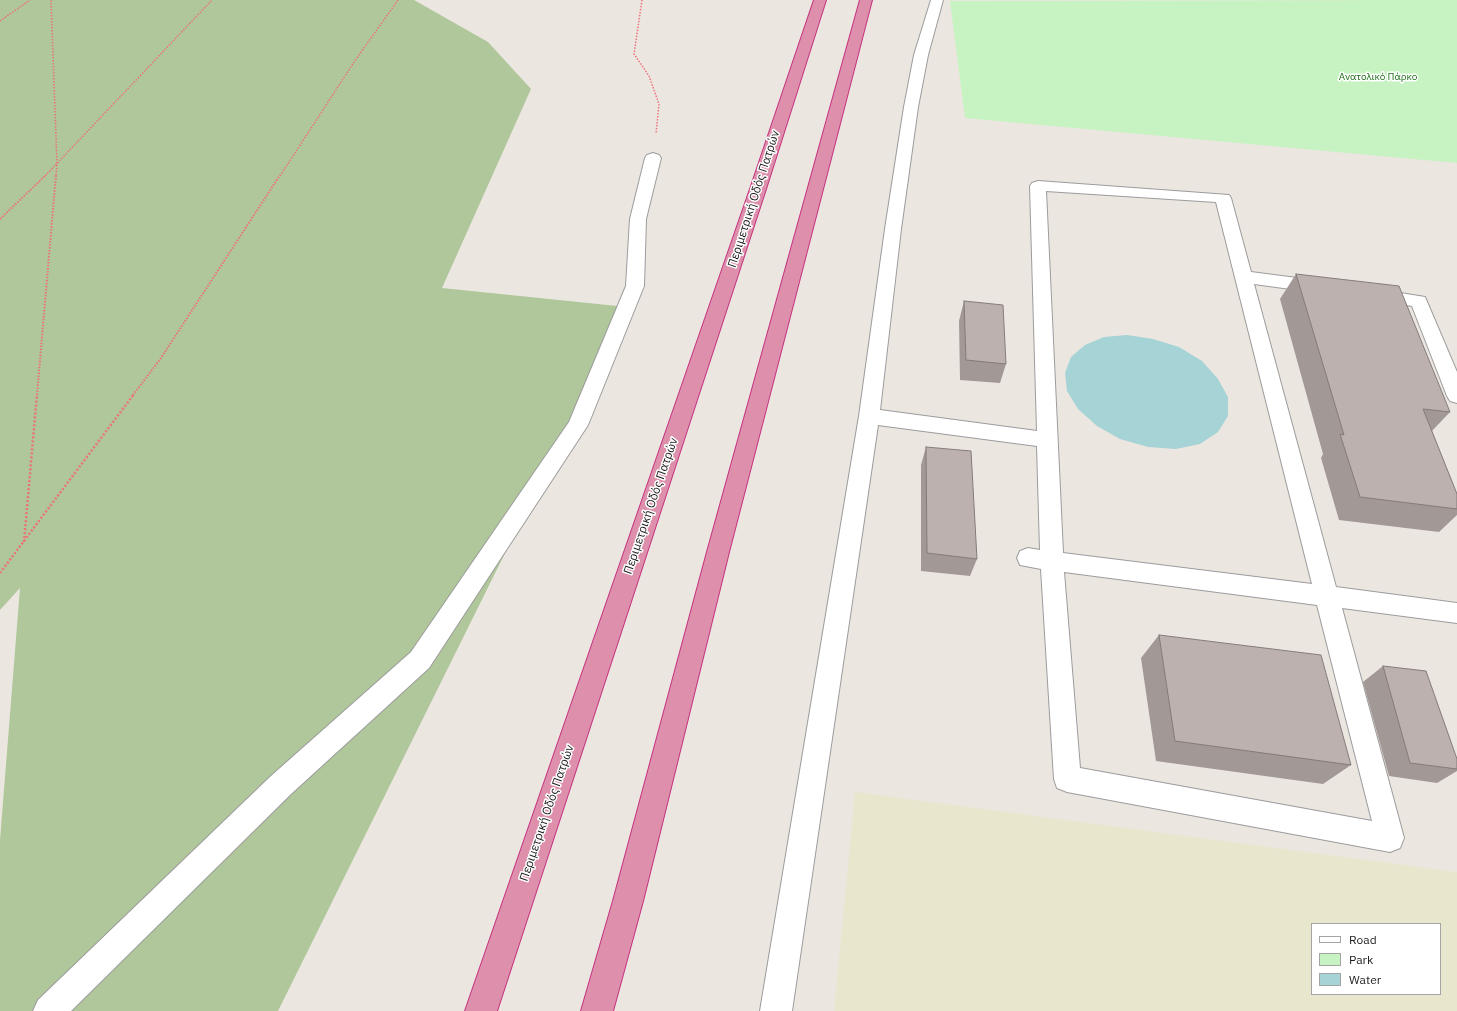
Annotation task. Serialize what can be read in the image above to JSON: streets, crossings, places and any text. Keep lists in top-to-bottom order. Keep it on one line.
{"streets":{"highway":["Περιμετρική Οδός Πατρών"]},"parks":["Ανατολικό Πάρκο"],"legend":["Road","Park","Water"]}
